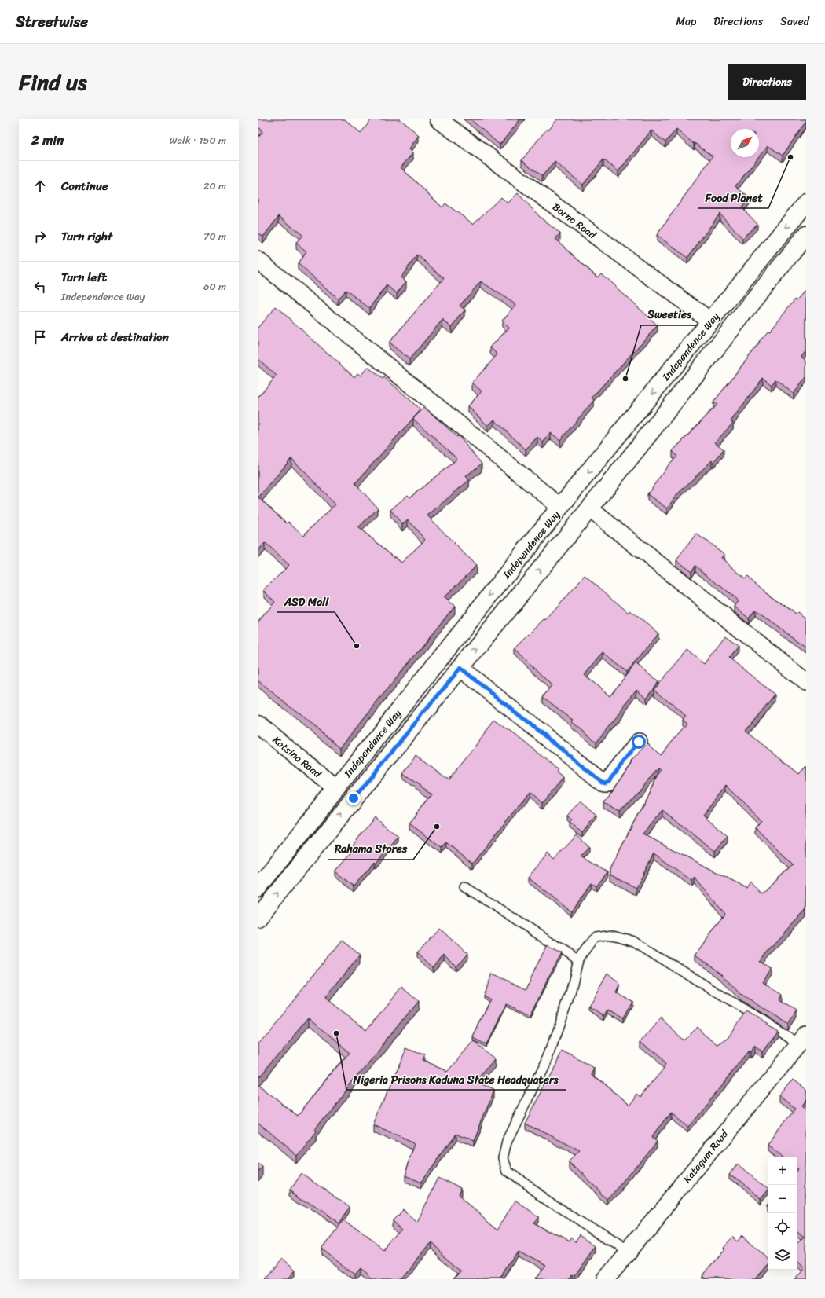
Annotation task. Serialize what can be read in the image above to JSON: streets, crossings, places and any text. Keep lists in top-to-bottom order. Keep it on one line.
{"streets":{"main road":["Independence Way","Katsina Road"],"street":["Borno Road","Katagum Road"]},"crossings":[["Borno Road","Independence Way"],["Independence Way","Katsina Road"]],"places":["Food Planet","Sweeties","ASD Mall","Rahama Stores","Nigeria Prisons Kaduna State Headquaters"],"north":"top right","page":{"header":"Streetwise","nav":["Map","Directions","Saved"],"title":"Find us","buttons":"Directions","heading":["2 min","Walk · 150 m"],"list":[["Continue","20 m"],["Turn right","70 m"],["Turn left","Independence Way","60 m"],"Arrive at destination"],"map_buttons":["+","−"]}}
